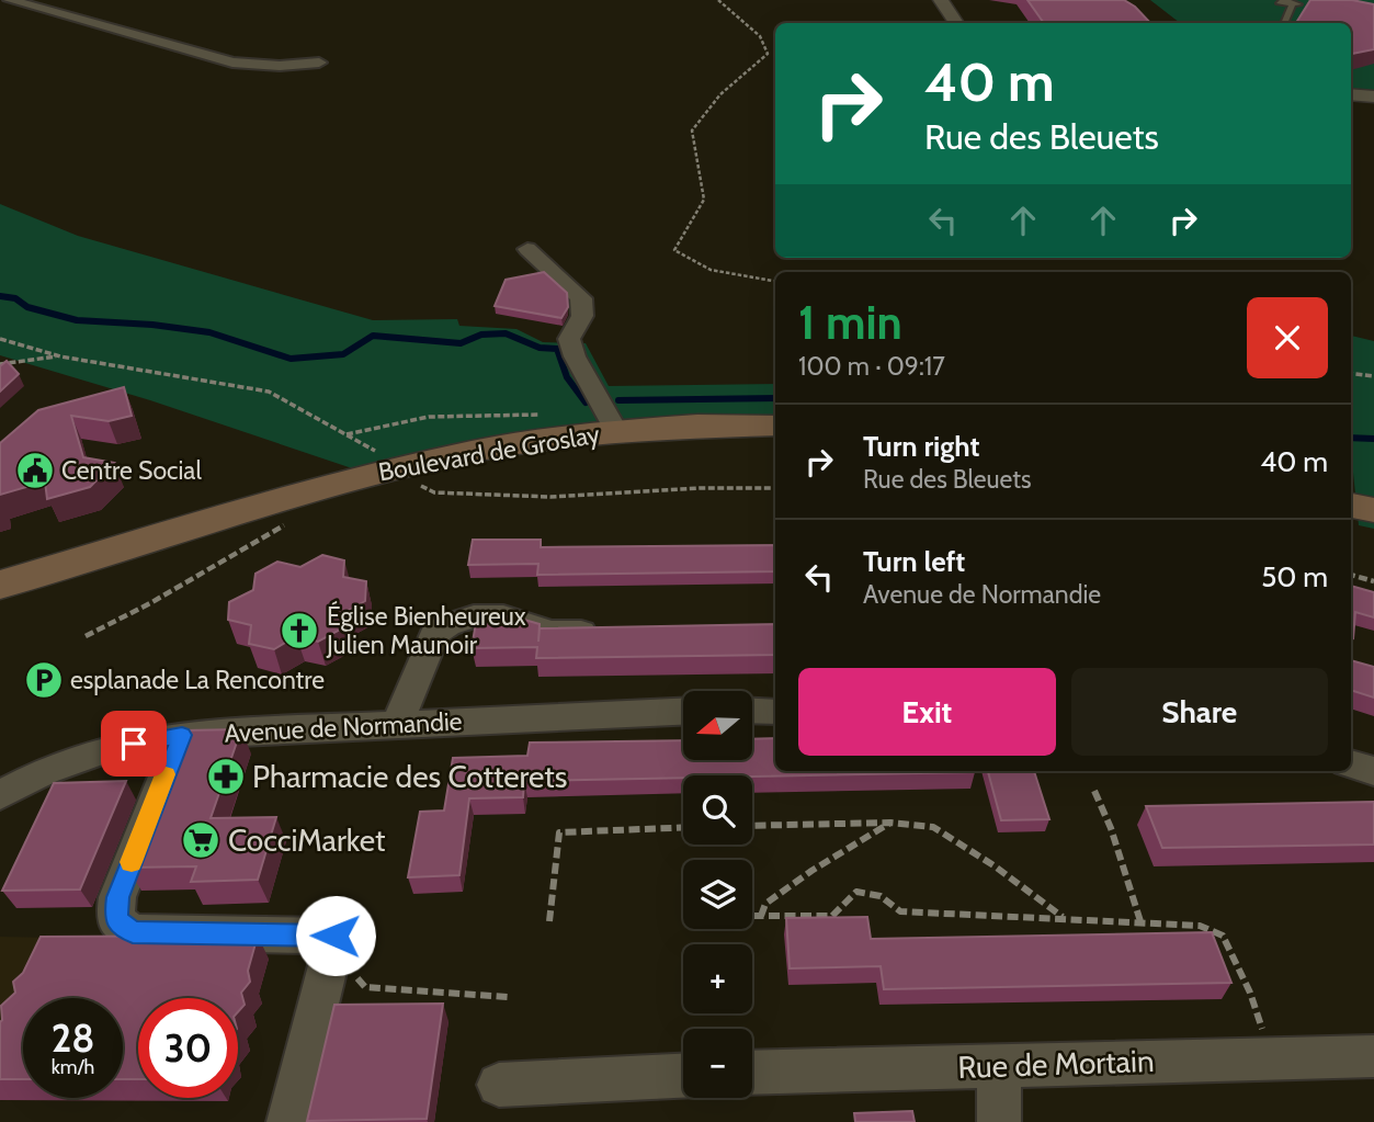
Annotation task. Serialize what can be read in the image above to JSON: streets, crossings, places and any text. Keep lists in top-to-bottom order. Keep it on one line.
{"streets":{"main road":["Boulevard de Groslay"],"street":["Avenue de Normandie","Rue de Mortain"]},"places":{"public building":["Centre Social"],"church":["Église Bienheureux Julien Maunoir"],"parking":["esplanade La Rencontre"],"pharmacy":["Pharmacie des Cotterets"],"supermarket":["CocciMarket"]},"north":"left","page":{"turn":["40 m","Rue des Bleuets"],"heading":["1 min","100 m · 09:17"],"list":[{"name":"Turn right","note":"Rue des Bleuets","value":"40 m"},{"name":"Turn left","note":"Avenue de Normandie","value":"50 m"}],"buttons":["Exit","Share"],"map_buttons":["+","−"],"speed":"28 km/h","limit":"30"}}
